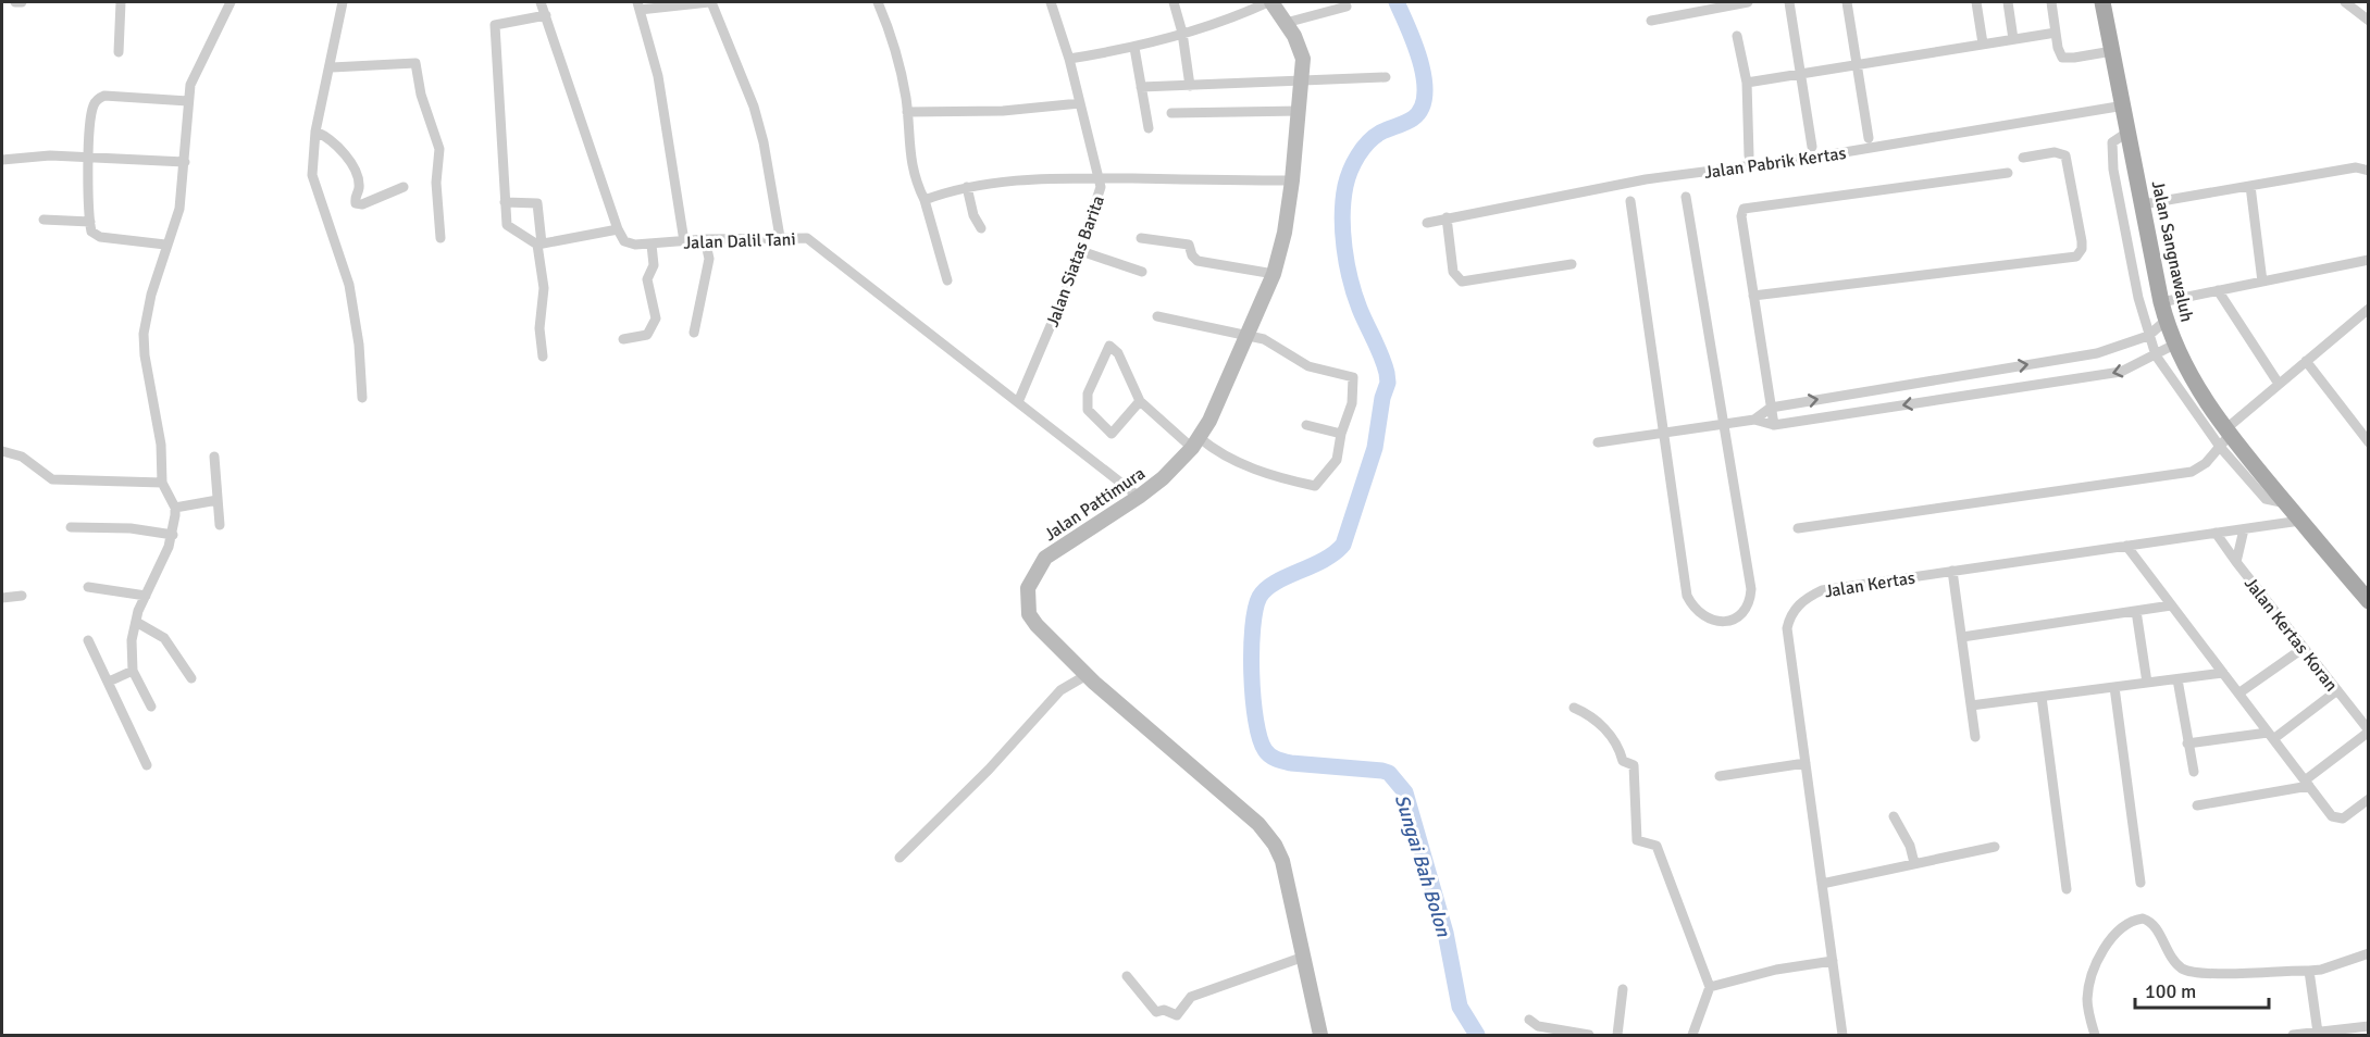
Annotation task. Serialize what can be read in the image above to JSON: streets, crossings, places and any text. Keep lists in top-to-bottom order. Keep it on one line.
{"streets":{"main road":["Jalan Sangnawaluh"],"street":["Jalan Pabrik Kertas","Jalan Dalil Tani","Jalan Siatas Barita","Jalan Pattimura","Jalan Kertas","Jalan Kertas Koran"]},"crossings":[["Jalan Pabrik Kertas","Jalan Sangnawaluh"],["Jalan Dalil Tani","Jalan Siatas Barita"],["Jalan Dalil Tani","Jalan Pattimura"],["Jalan Sangnawaluh","Jalan Kertas"],["Jalan Kertas","Jalan Kertas Koran"]],"water":["Sungai Bah Bolon"],"scale_bar":"100 m"}
